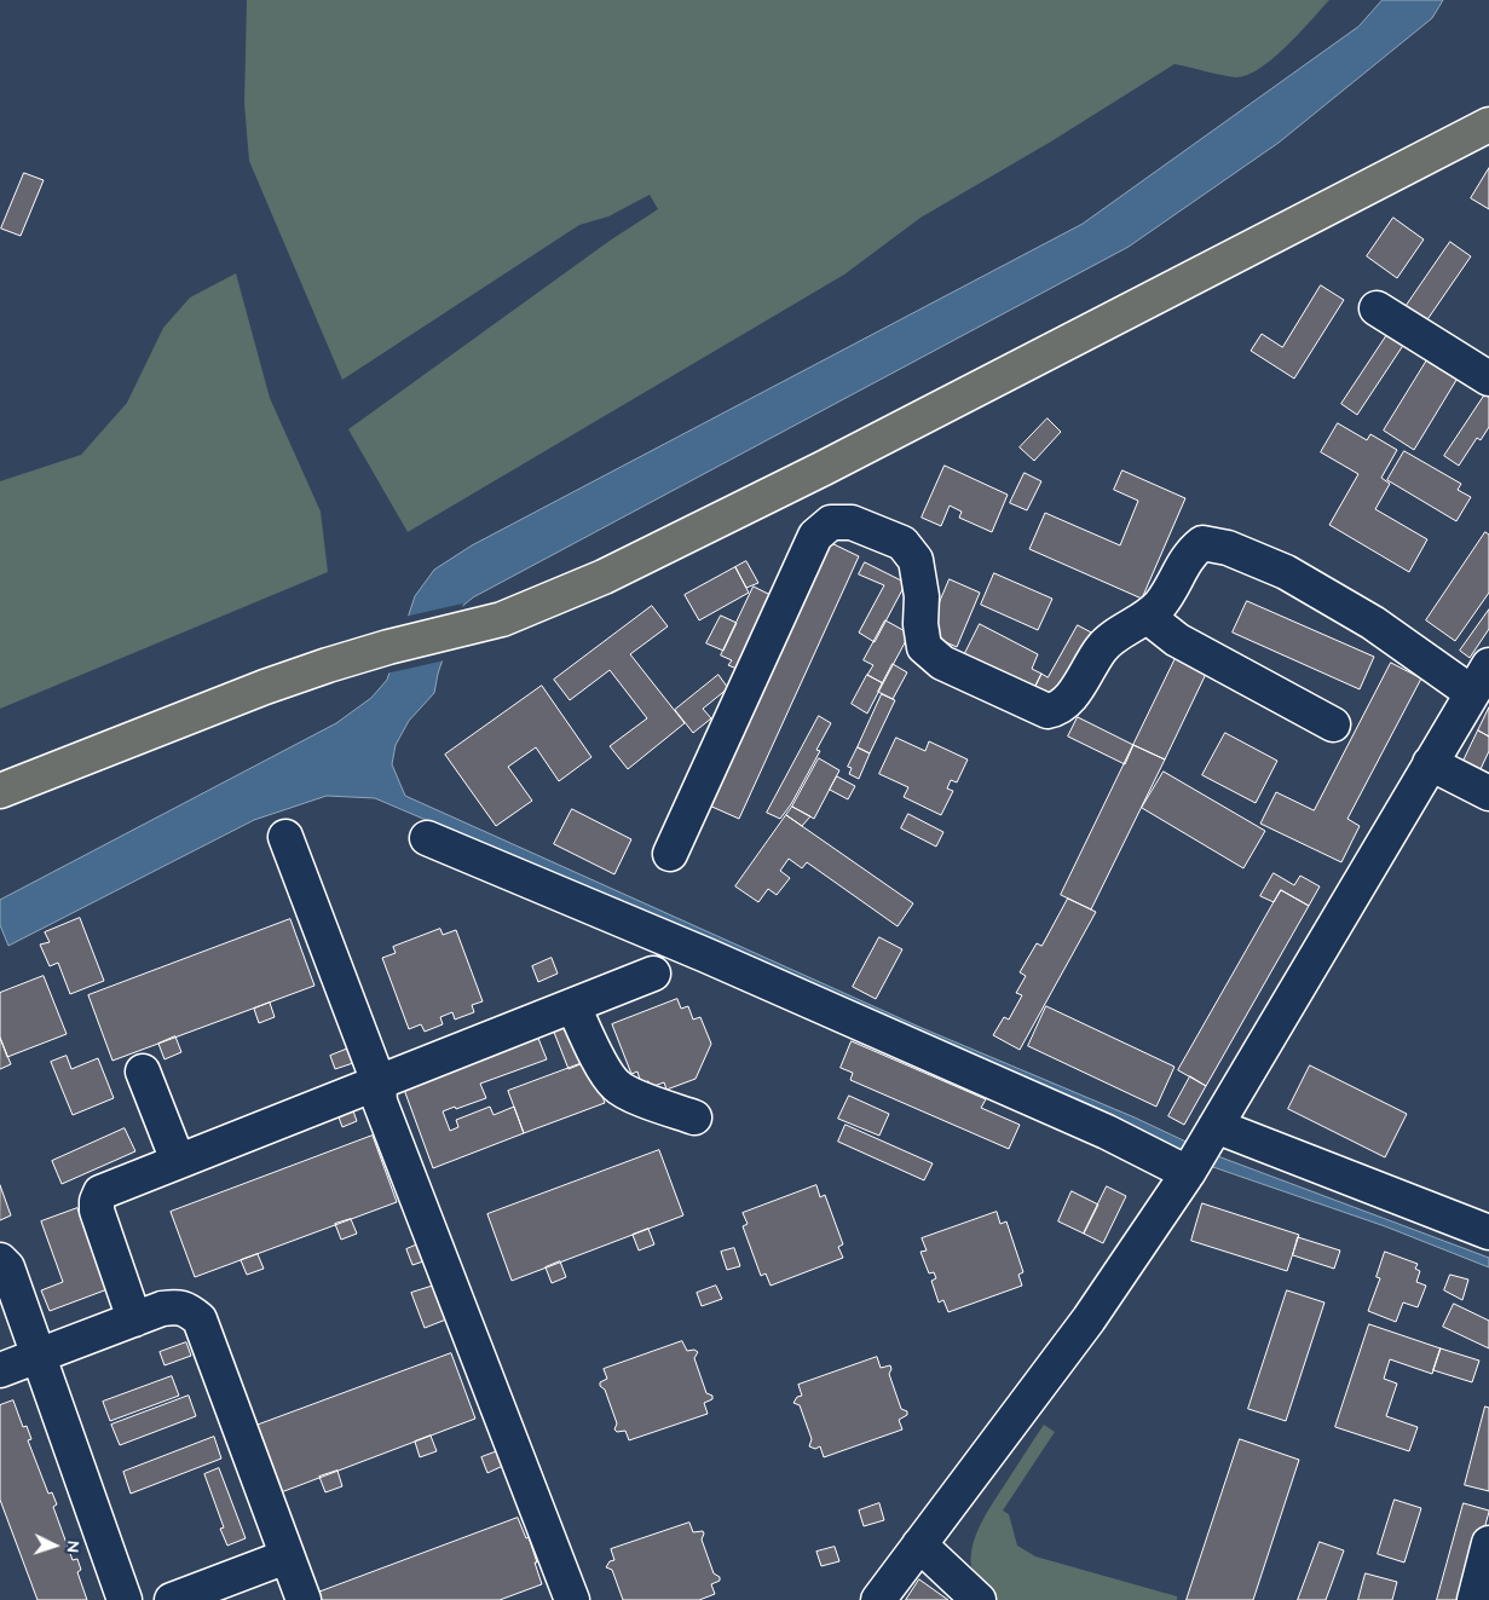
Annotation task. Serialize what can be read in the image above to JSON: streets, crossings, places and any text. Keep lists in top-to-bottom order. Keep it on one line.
{"north":"right"}
